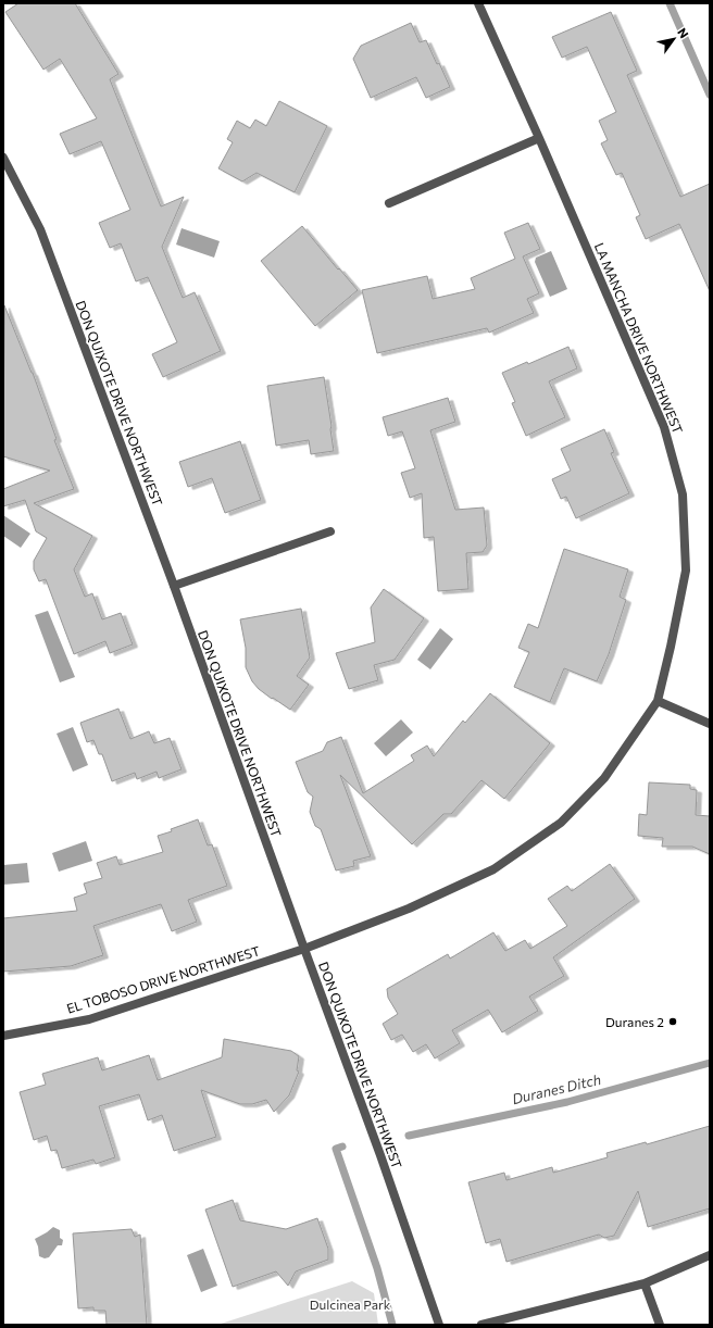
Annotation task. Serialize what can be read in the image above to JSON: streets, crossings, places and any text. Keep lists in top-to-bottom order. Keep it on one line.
{"streets":{"street":["LA MANCHA DRIVE NORTHWEST","DON QUIXOTE DRIVE NORTHWEST","EL TOBOSO DRIVE NORTHWEST"]},"crossings":[["LA MANCHA DRIVE NORTHWEST","DON QUIXOTE DRIVE NORTHWEST"],["LA MANCHA DRIVE NORTHWEST","EL TOBOSO DRIVE NORTHWEST"],["DON QUIXOTE DRIVE NORTHWEST","EL TOBOSO DRIVE NORTHWEST"]],"water":["Duranes Ditch"],"parks":["Dulcinea Park"],"places":["Duranes 2"],"north":"top right"}
